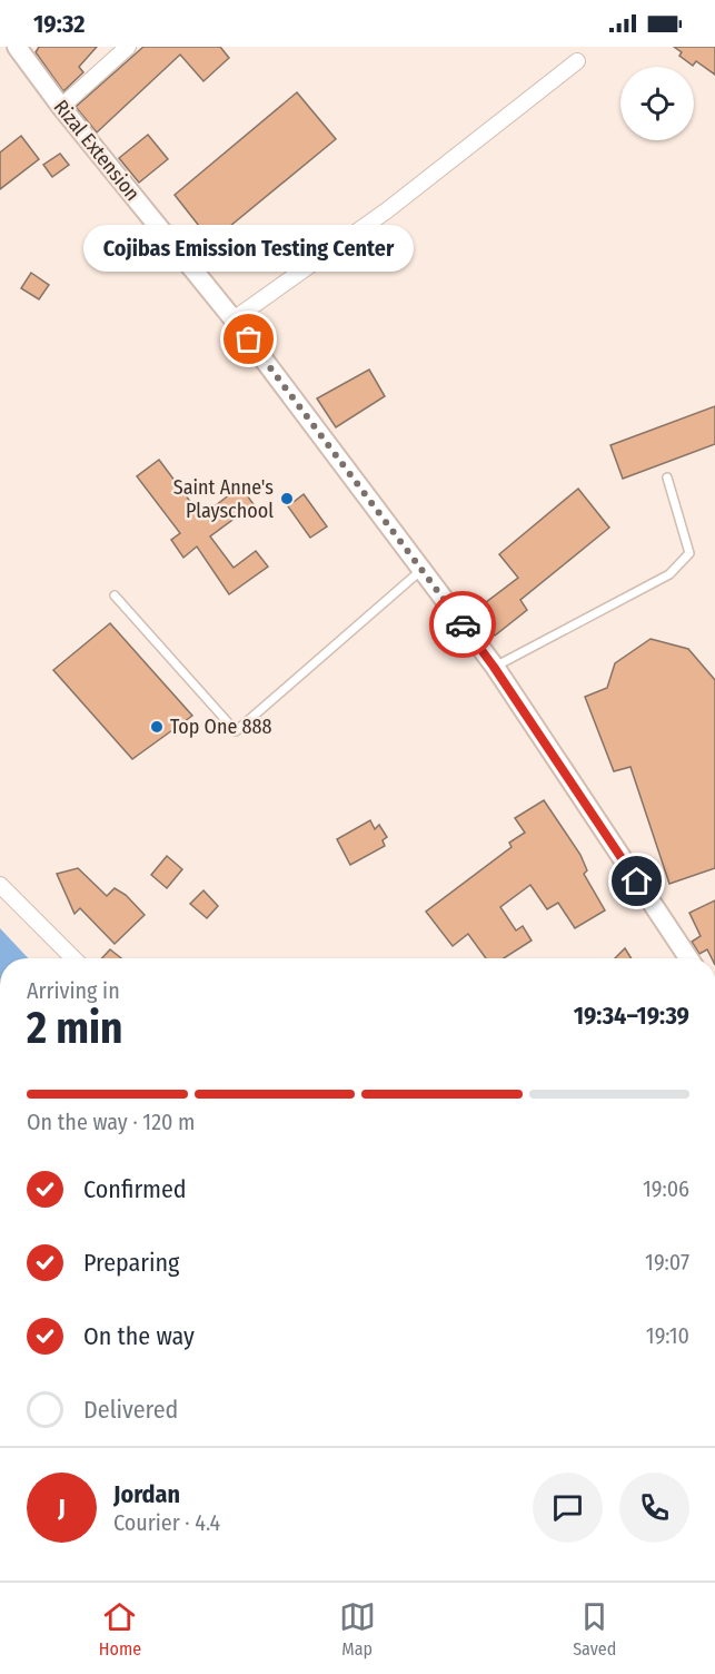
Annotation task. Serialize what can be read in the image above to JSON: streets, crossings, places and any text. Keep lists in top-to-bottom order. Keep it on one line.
{"streets":{"street":["Rizal Extension"]},"places":["Cojibas Emission Testing Center","Saint Anne's Playschool","Top One 888"],"page":{"status":"19:32","bubble":"Cojibas Emission Testing Center","heading":["2 min","Arriving in","19:34–19:39"],"panel":["Jordan","Courier · 4.4"],"bar":"On the way · 120 m","list":[["Confirmed","19:06"],["Preparing","19:07"],["On the way","19:10"],"Delivered"],"round":"J","tabs":["Home","Map","Saved"]}}
